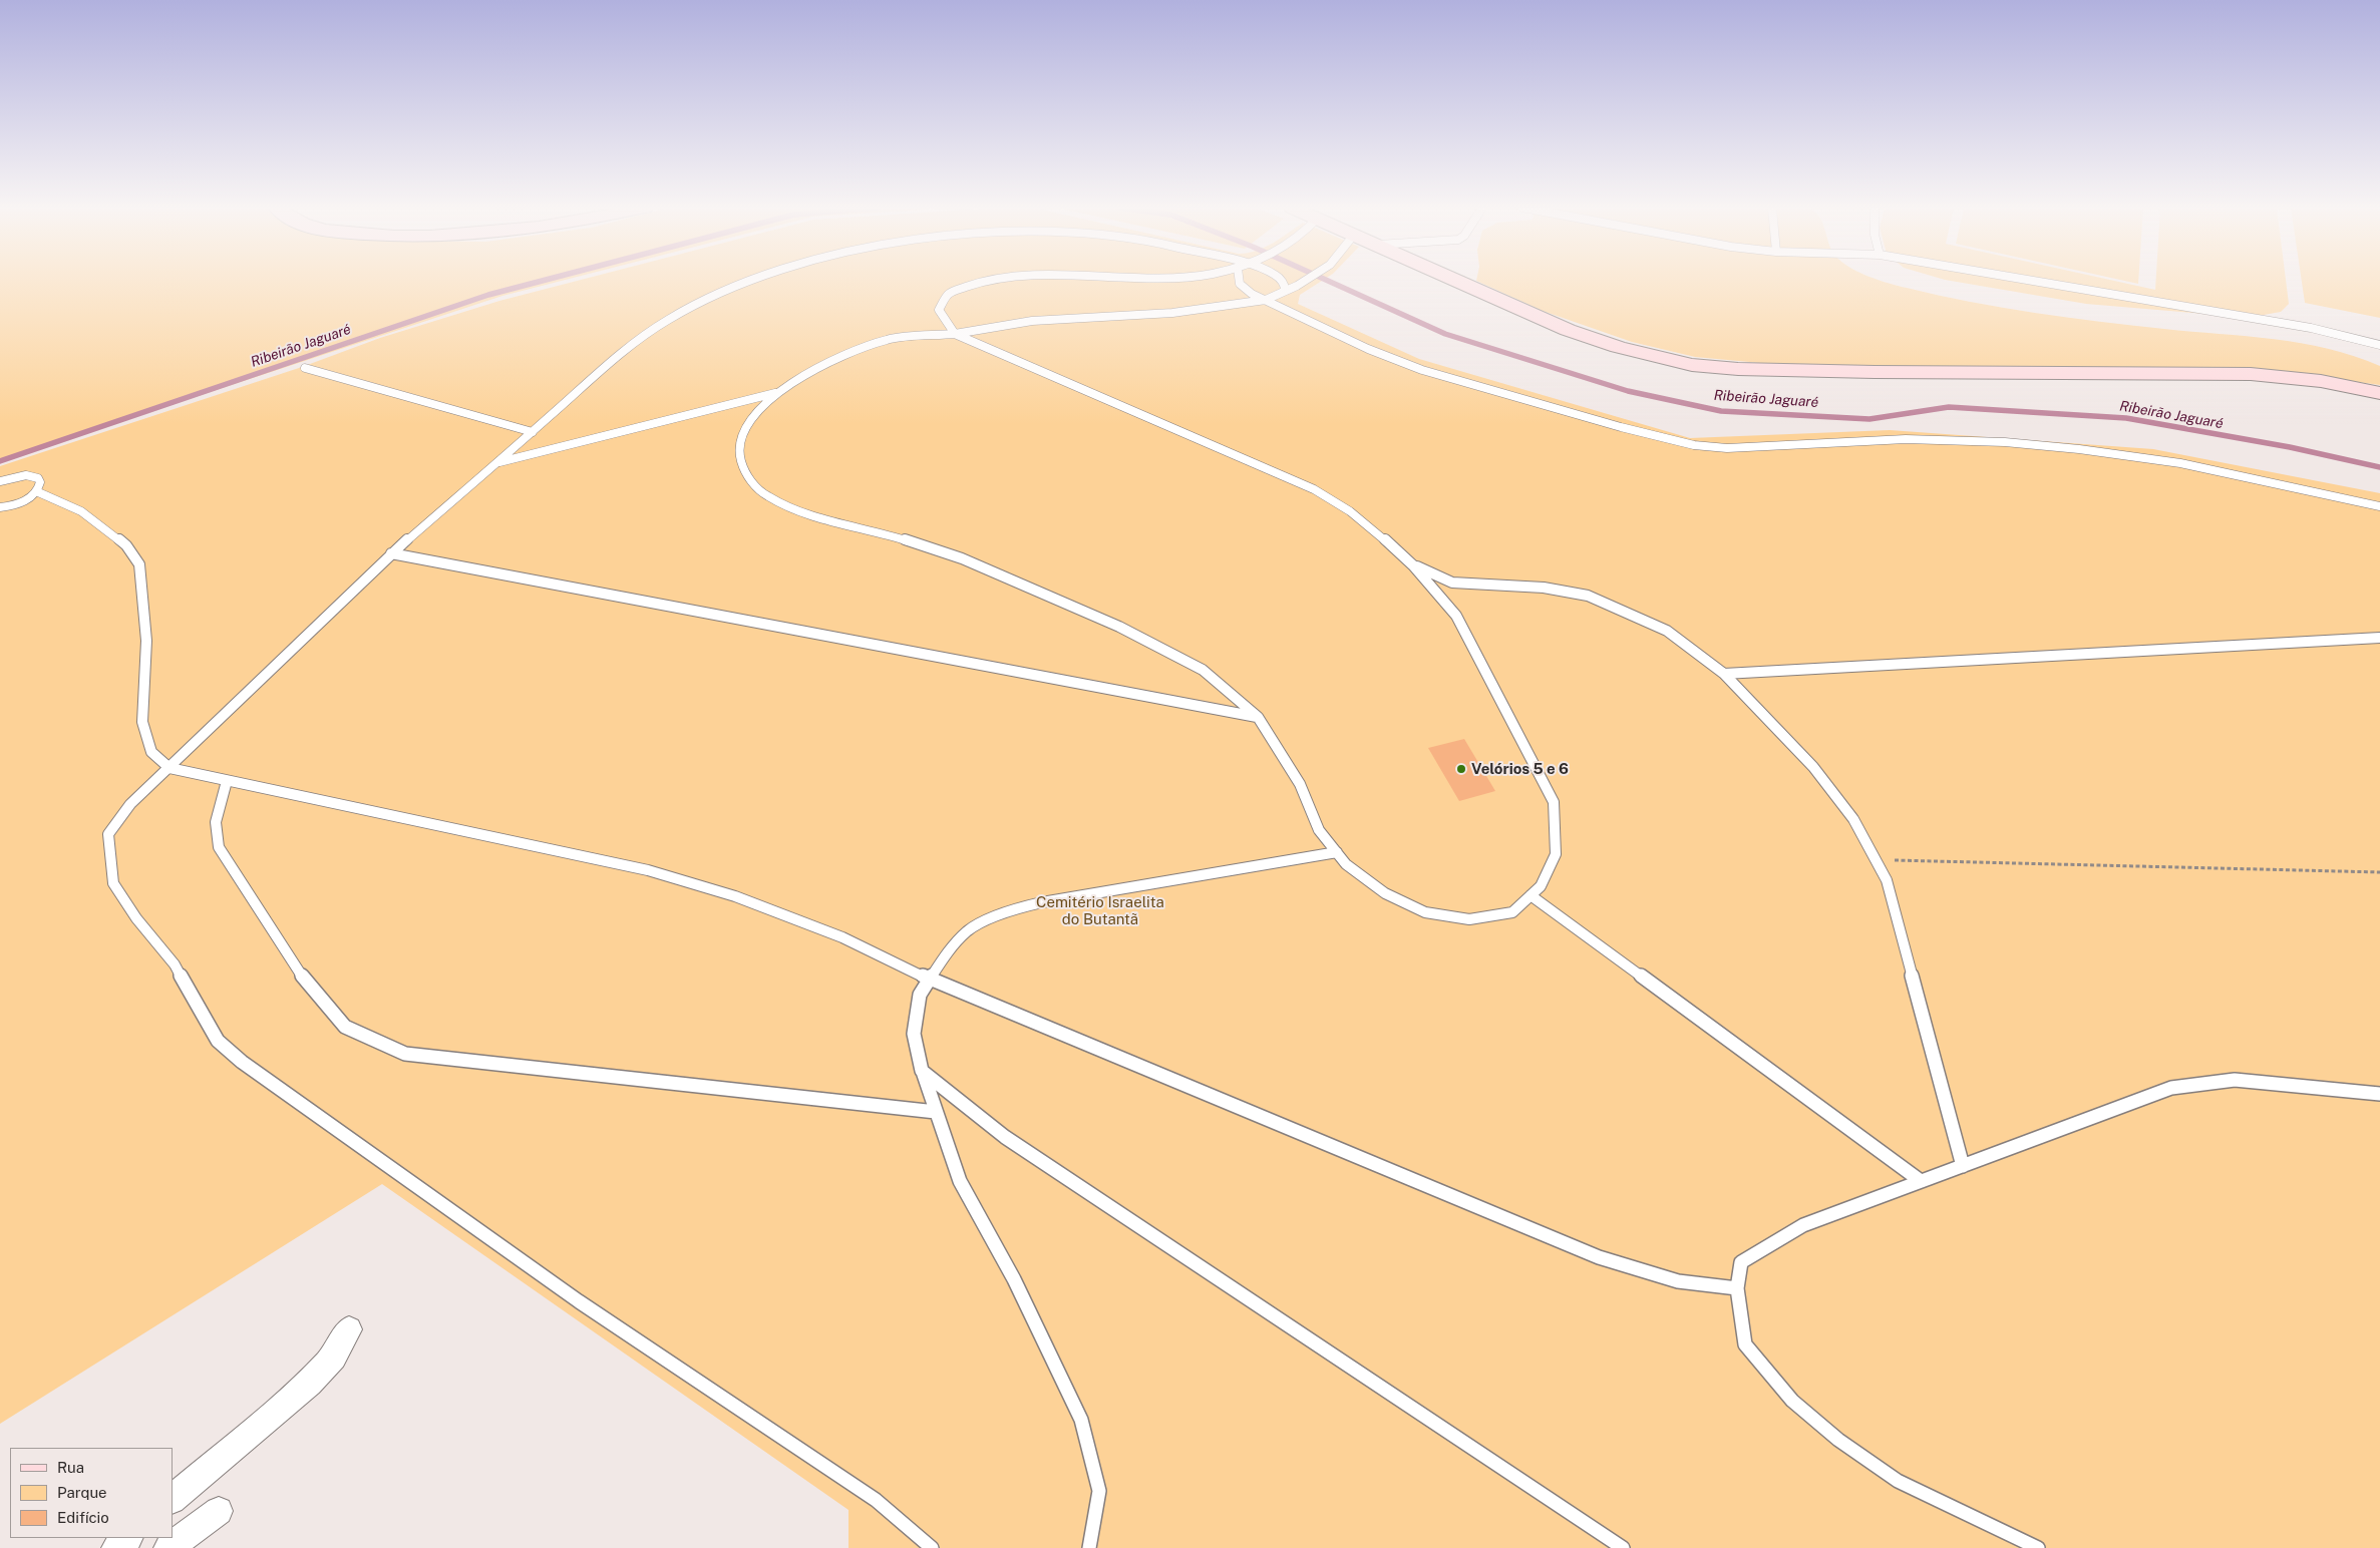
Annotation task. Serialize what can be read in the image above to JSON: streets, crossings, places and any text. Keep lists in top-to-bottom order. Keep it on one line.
{"water":["Ribeirão Jaguaré"],"parks":["Cemitério Israelita do Butantã"],"places":["Velórios 5 e 6"],"legend":["Rua","Parque","Edifício"]}
